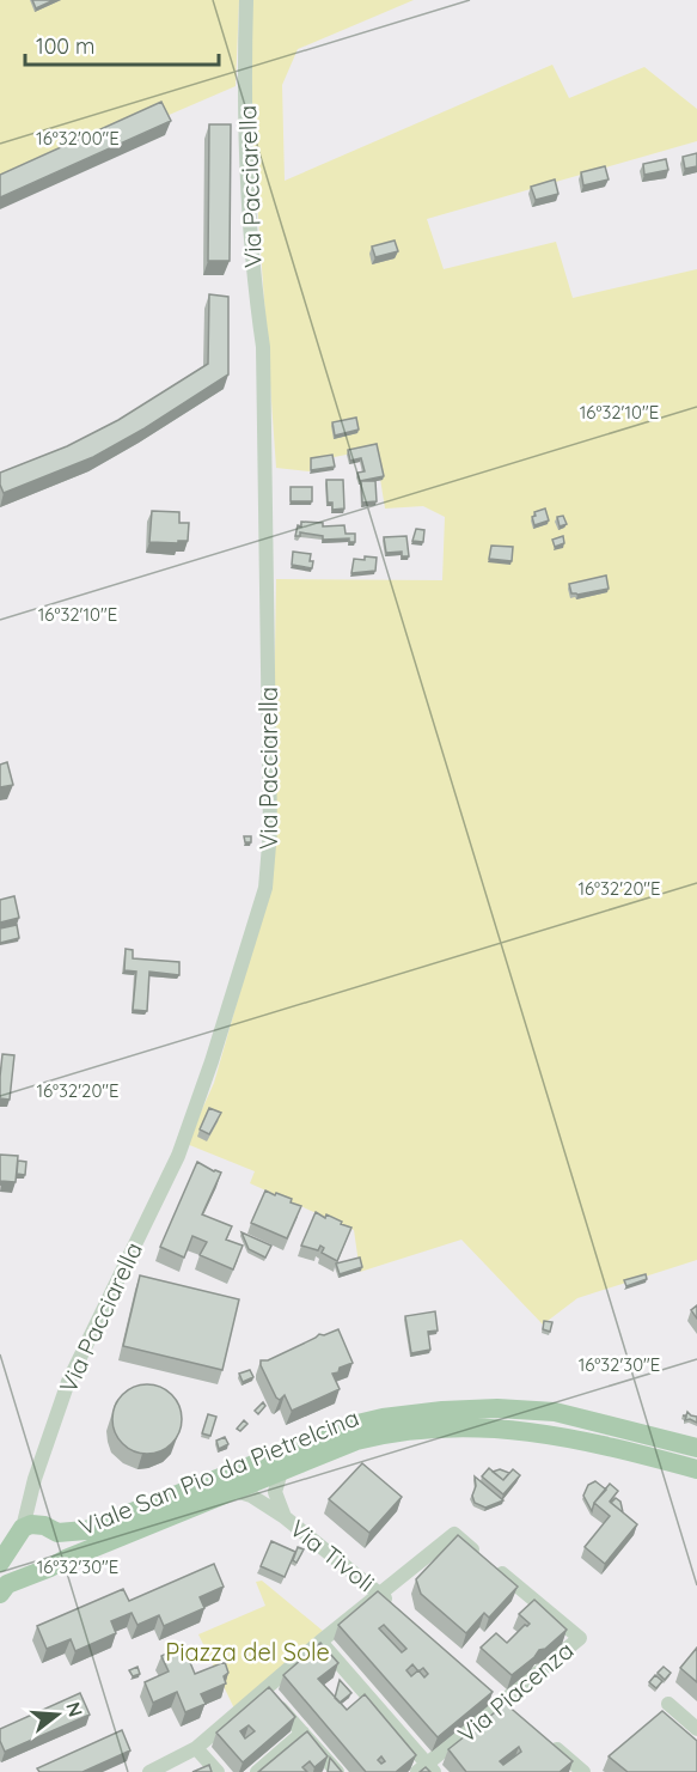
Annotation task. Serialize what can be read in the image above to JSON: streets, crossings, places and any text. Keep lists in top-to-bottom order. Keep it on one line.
{"streets":{"main road":["Viale San Pio da Pietrelcina"],"street":["Via Pacciarella","Via Tivoli","Via Piacenza"]},"crossings":[["Via Pacciarella","Viale San Pio da Pietrelcina"],["Viale San Pio da Pietrelcina","Via Tivoli"],["Via Tivoli","Via Piacenza"]],"parks":["Piazza del Sole"],"scale_bar":"100 m","north":"right","coordinates":["16°32'00\"E","16°32'10\"E","16°32'20\"E","16°32'30\"E"]}
